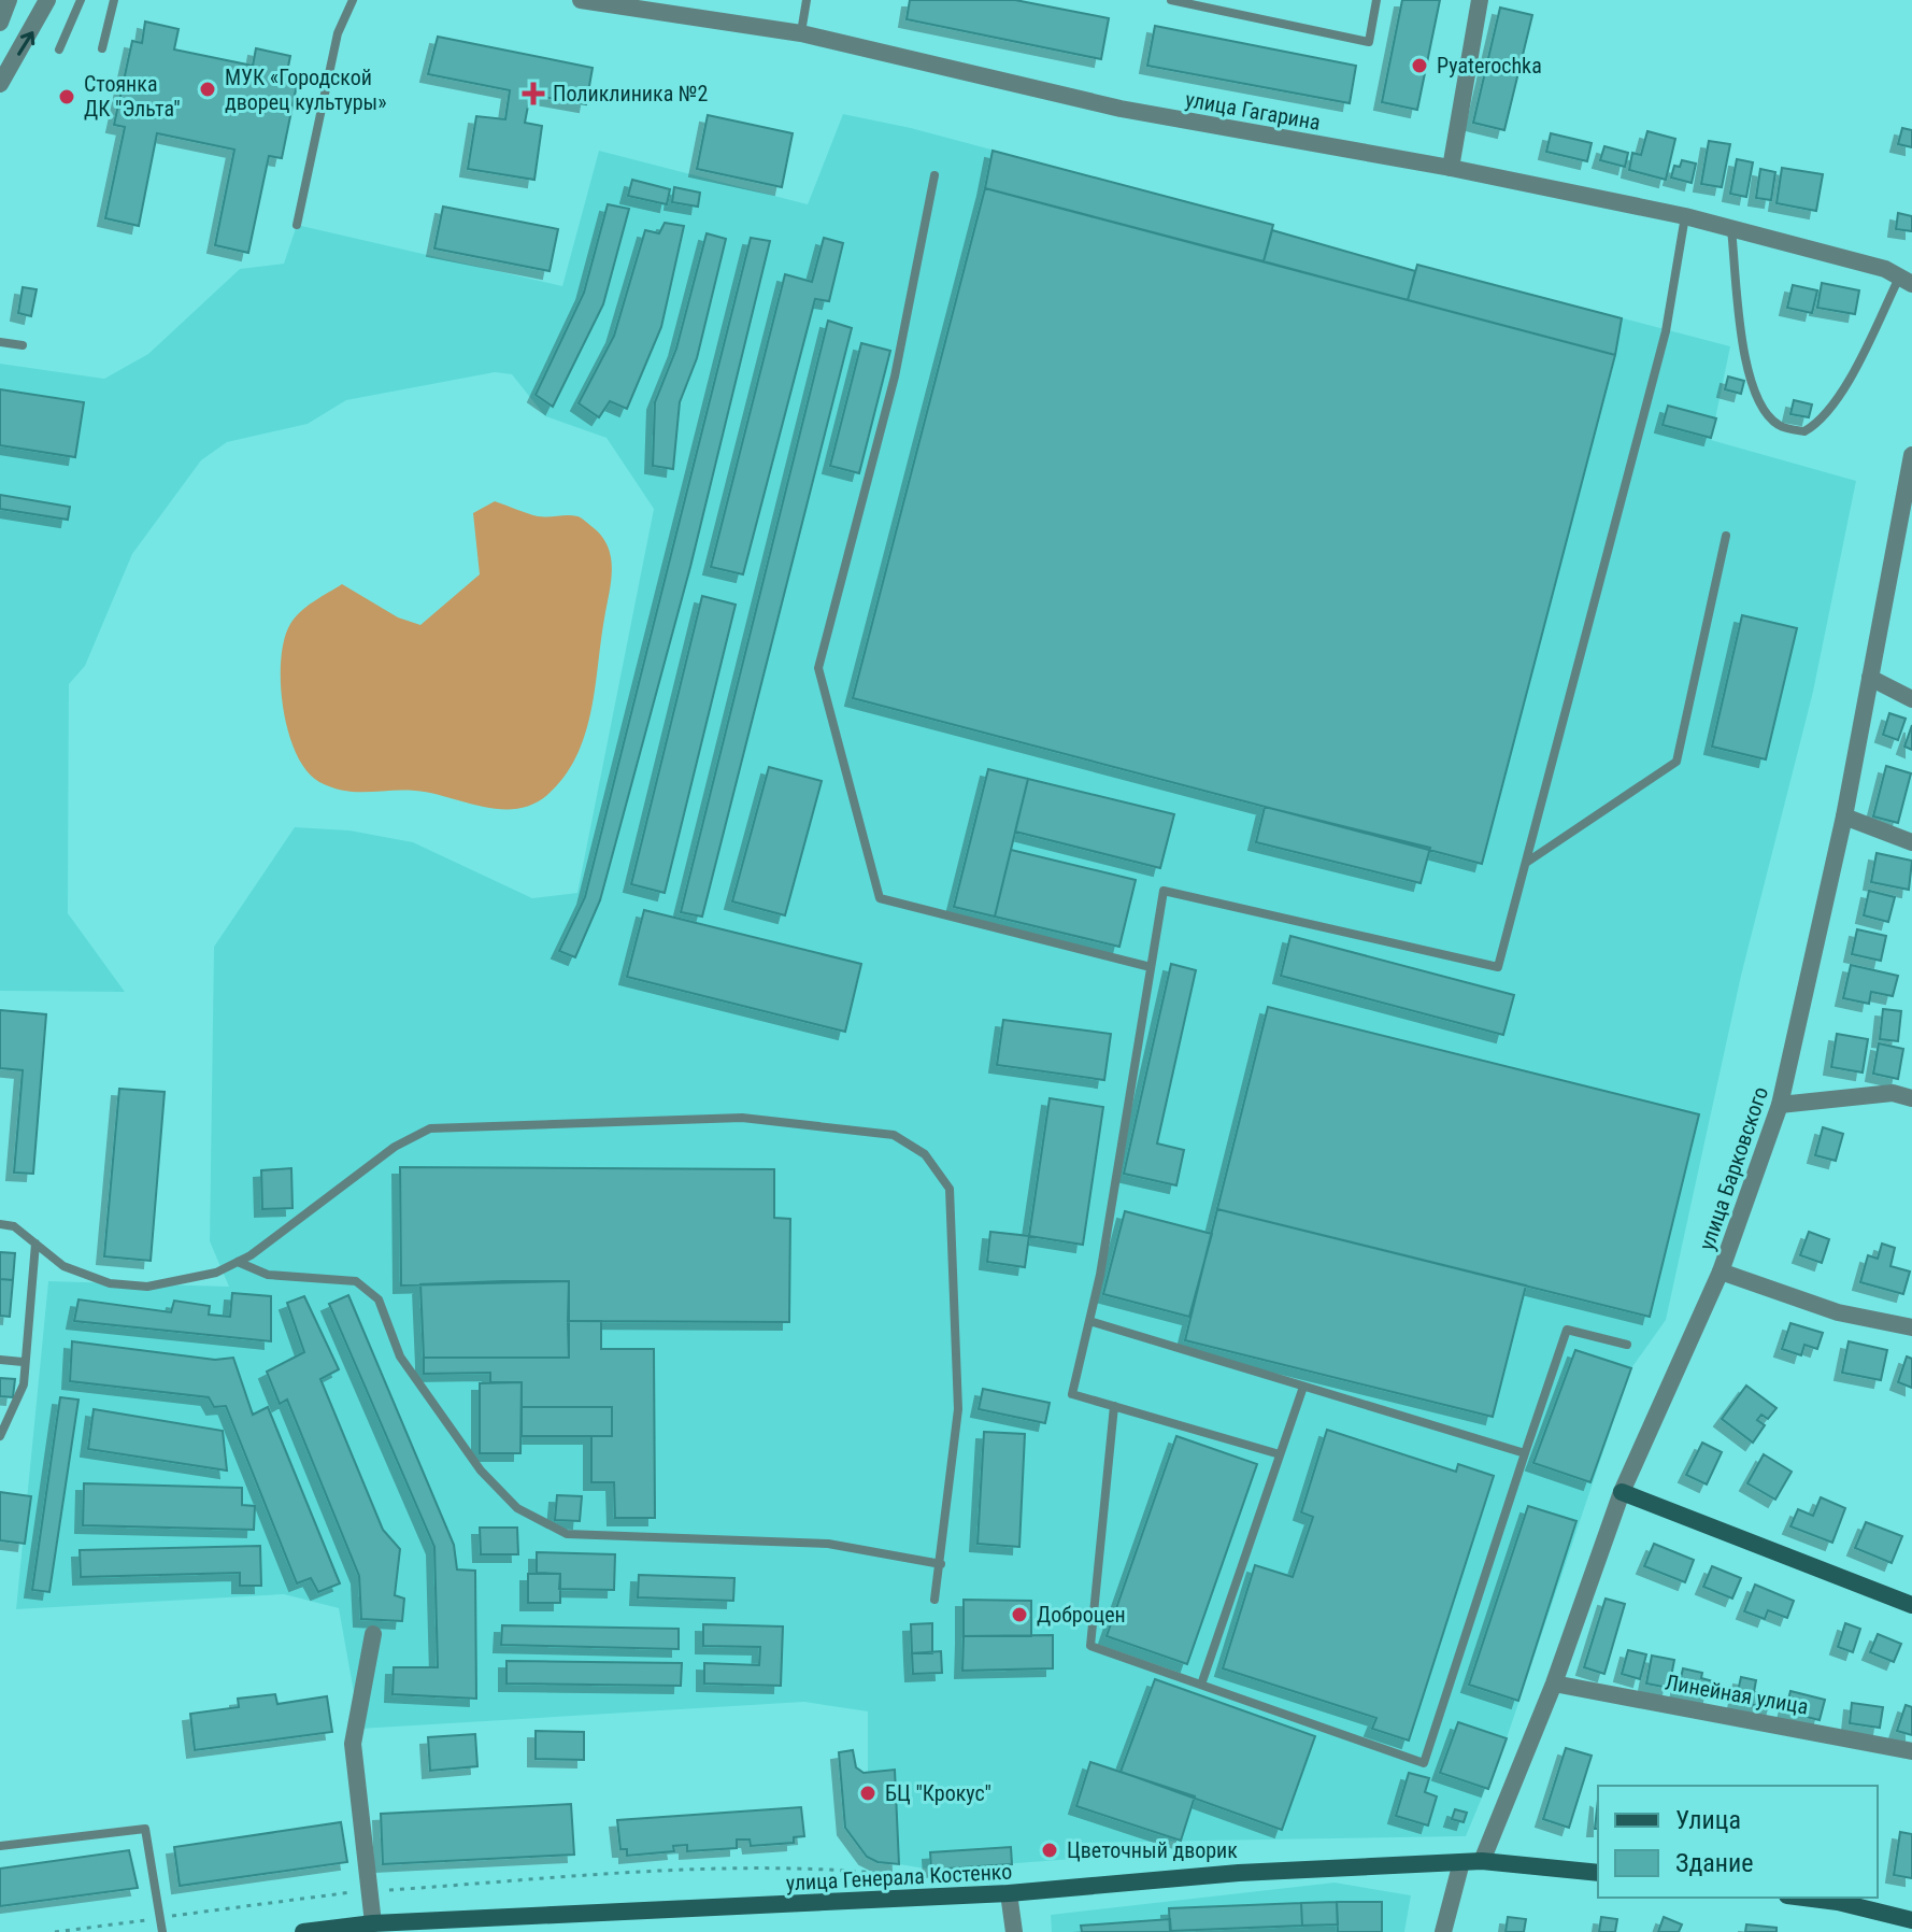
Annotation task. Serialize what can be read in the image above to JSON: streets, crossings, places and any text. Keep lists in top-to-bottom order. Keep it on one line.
{"streets":{"main road":["улица Генерала Костенко"],"street":["улица Гагарина","улица Барковского","Линейная улица"]},"crossings":[["улица Барковского","Линейная улица"],["улица Барковского","улица Генерала Костенко"]],"places":{"other":["Pyaterochka","МУК «Городской дворец культуры»","Стоянка ДК \"Эльта\"","Доброцен","БЦ \"Крокус\"","Цветочный дворик"],"health":["Поликлиника №2"]},"legend":["Улица","Здание"]}
